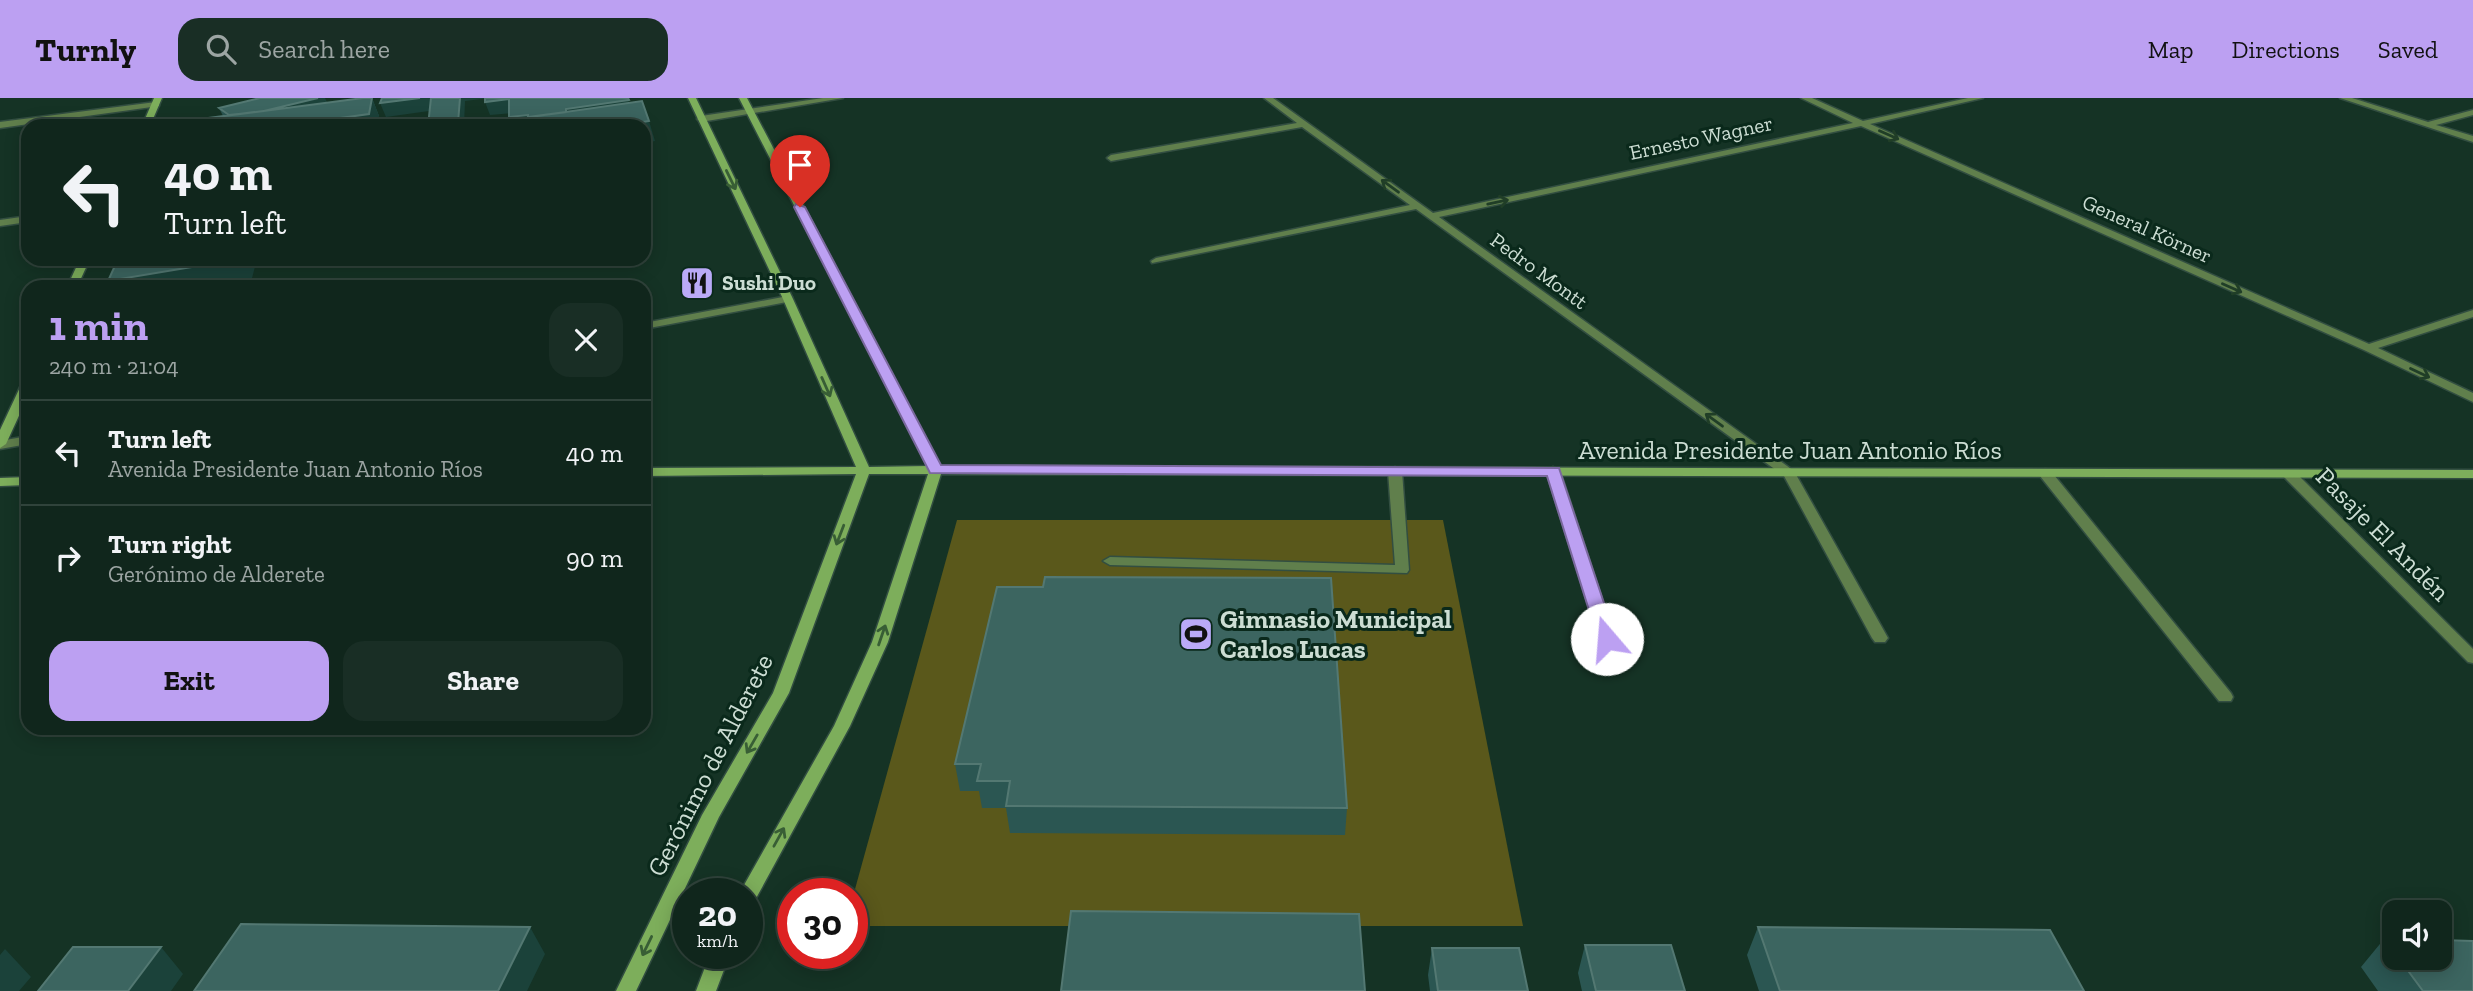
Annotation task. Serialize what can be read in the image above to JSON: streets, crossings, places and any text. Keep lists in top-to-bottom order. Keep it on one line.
{"streets":{"main road":["Avenida Presidente Juan Antonio Ríos","Gerónimo de Alderete"],"street":["Ernesto Wagner","General Körner","Pedro Montt","Pasaje El Andén"]},"crossings":[["Ernesto Wagner","General Körner"],["Ernesto Wagner","Pedro Montt"],["Pedro Montt","Avenida Presidente Juan Antonio Ríos"],["Avenida Presidente Juan Antonio Ríos","Pasaje El Andén"],["Avenida Presidente Juan Antonio Ríos","Gerónimo de Alderete"]],"one_way":["Ernesto Wagner","General Körner","Pedro Montt"],"places":{"restaurant":["Sushi Duo"],"sports":["Gimnasio Municipal Carlos Lucas"]},"page":{"header":"Turnly","search":"Search here","nav":["Map","Directions","Saved"],"turn":["40 m","Turn left"],"heading":["1 min","240 m · 21:04"],"list":[{"name":"Turn left","note":"Avenida Presidente Juan Antonio Ríos","value":"40 m"},{"name":"Turn right","note":"Gerónimo de Alderete","value":"90 m"}],"buttons":["Exit","Share"],"speed":"20 km/h","limit":"30"}}
